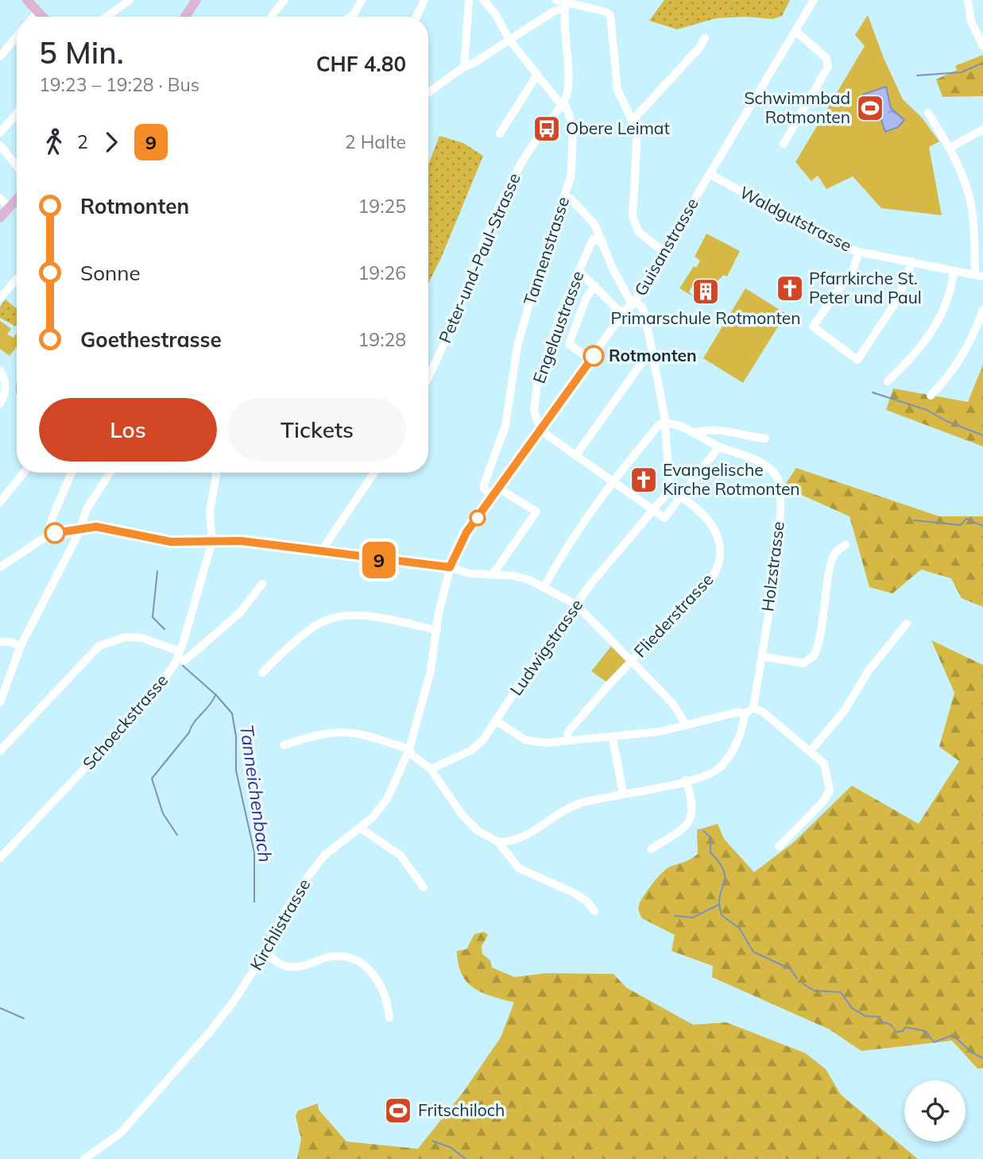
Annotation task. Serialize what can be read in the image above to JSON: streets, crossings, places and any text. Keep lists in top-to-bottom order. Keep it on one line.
{"streets":{"street":["Waldgutstrasse","Guisanstrasse","Tannenstrasse","Peter-und-Paul-Strasse","Engelaustrasse","Holzstrasse","Fliederstrasse","Ludwigstrasse","Schoeckstrasse","Kirchlistrasse"]},"crossings":[["Waldgutstrasse","Guisanstrasse"],["Guisanstrasse","Tannenstrasse"],["Guisanstrasse","Engelaustrasse"],["Guisanstrasse","Kirchlistrasse"],["Tannenstrasse","Peter-und-Paul-Strasse"],["Fliederstrasse","Ludwigstrasse"]],"water":["Tanneichenbach"],"places":{"sports":["Schwimmbad Rotmonten","Fritschiloch"],"bus stop":["Obere Leimat"],"church":["Pfarrkirche St. Peter und Paul","Evangelische Kirche Rotmonten"],"building":["Primarschule Rotmonten"],"other":["Rotmonten"]},"lines":["bus line 9"],"page":{"on_map":"9","heading":["5 Min.","19:23 – 19:28 · Bus","CHF 4.80"],"legs":["2","9","2 Halte"],"list":[{"name":"Rotmonten","value":"19:25"},{"name":"Sonne","value":"19:26"},{"name":"Goethestrasse","value":"19:28"}],"buttons":["Los","Tickets"]}}
